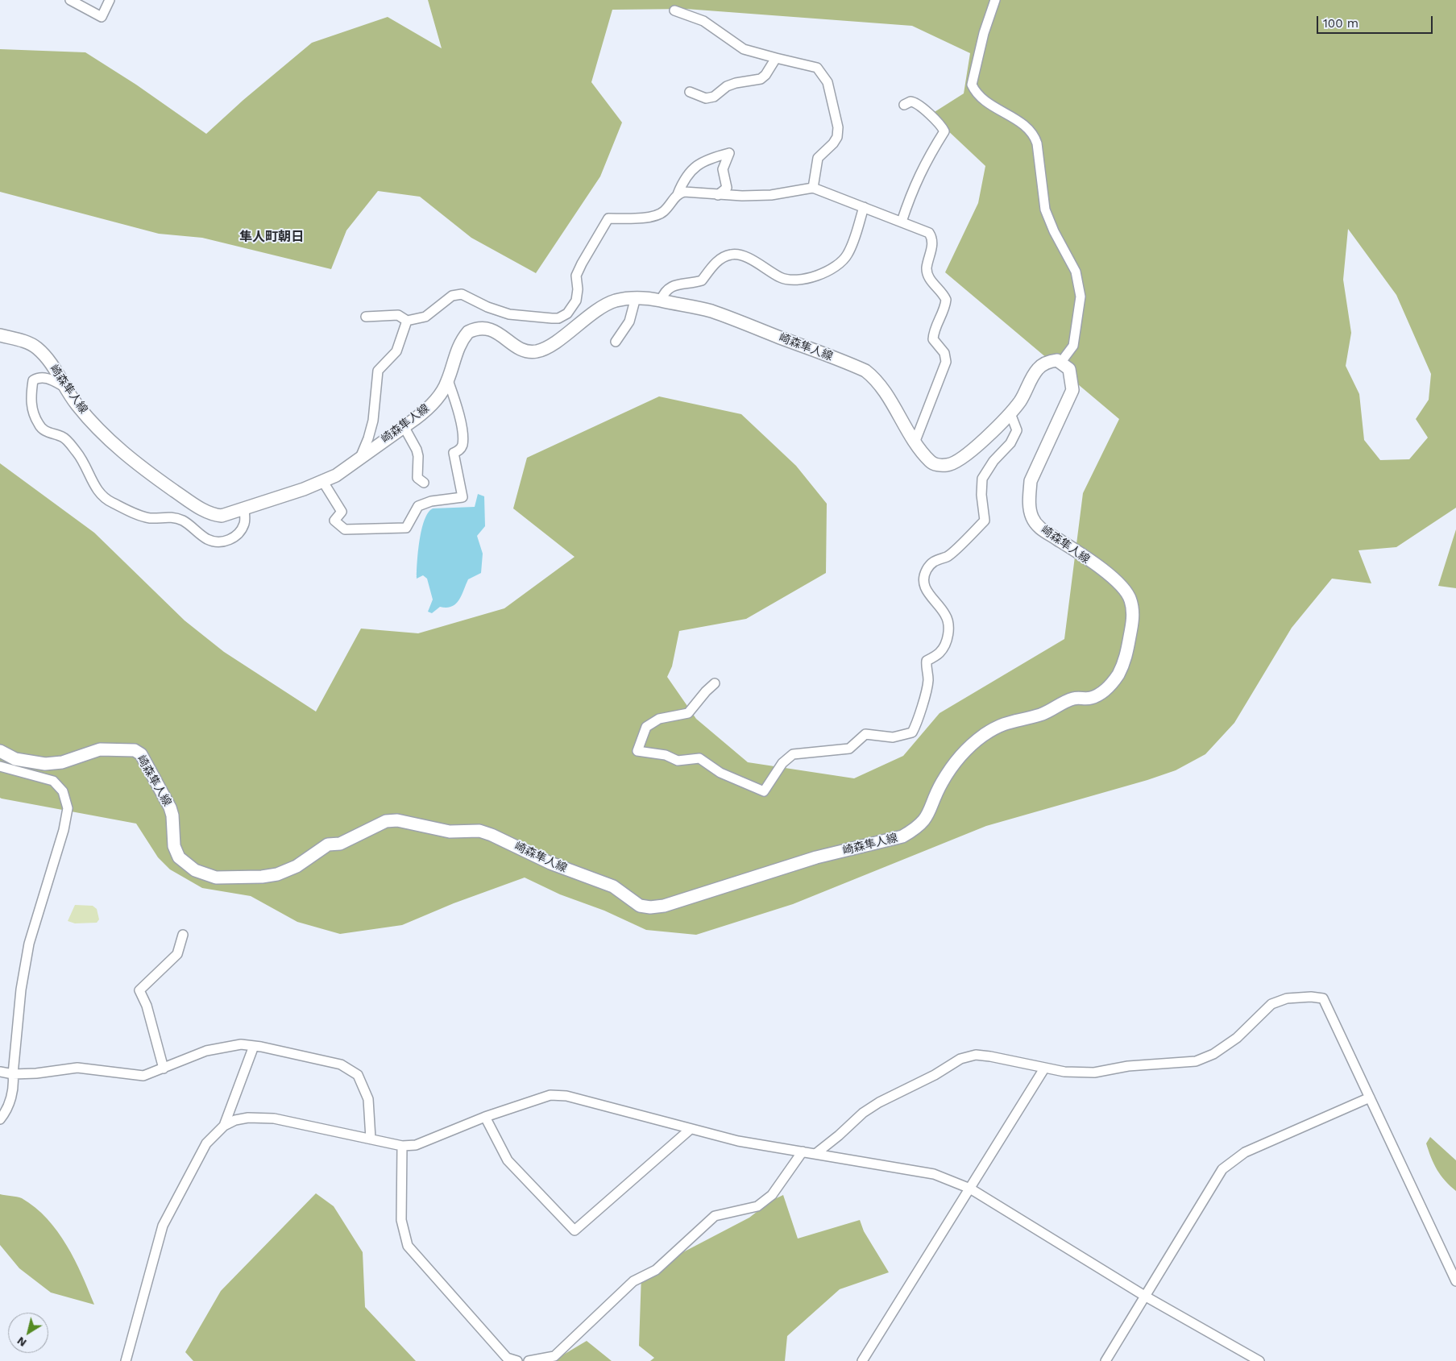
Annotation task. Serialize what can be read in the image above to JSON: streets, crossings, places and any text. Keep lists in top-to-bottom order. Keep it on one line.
{"streets":{"main road":["崎森隼人線"]},"districts":["隼人町朝日"],"scale_bar":"100 m","north":"bottom left"}
